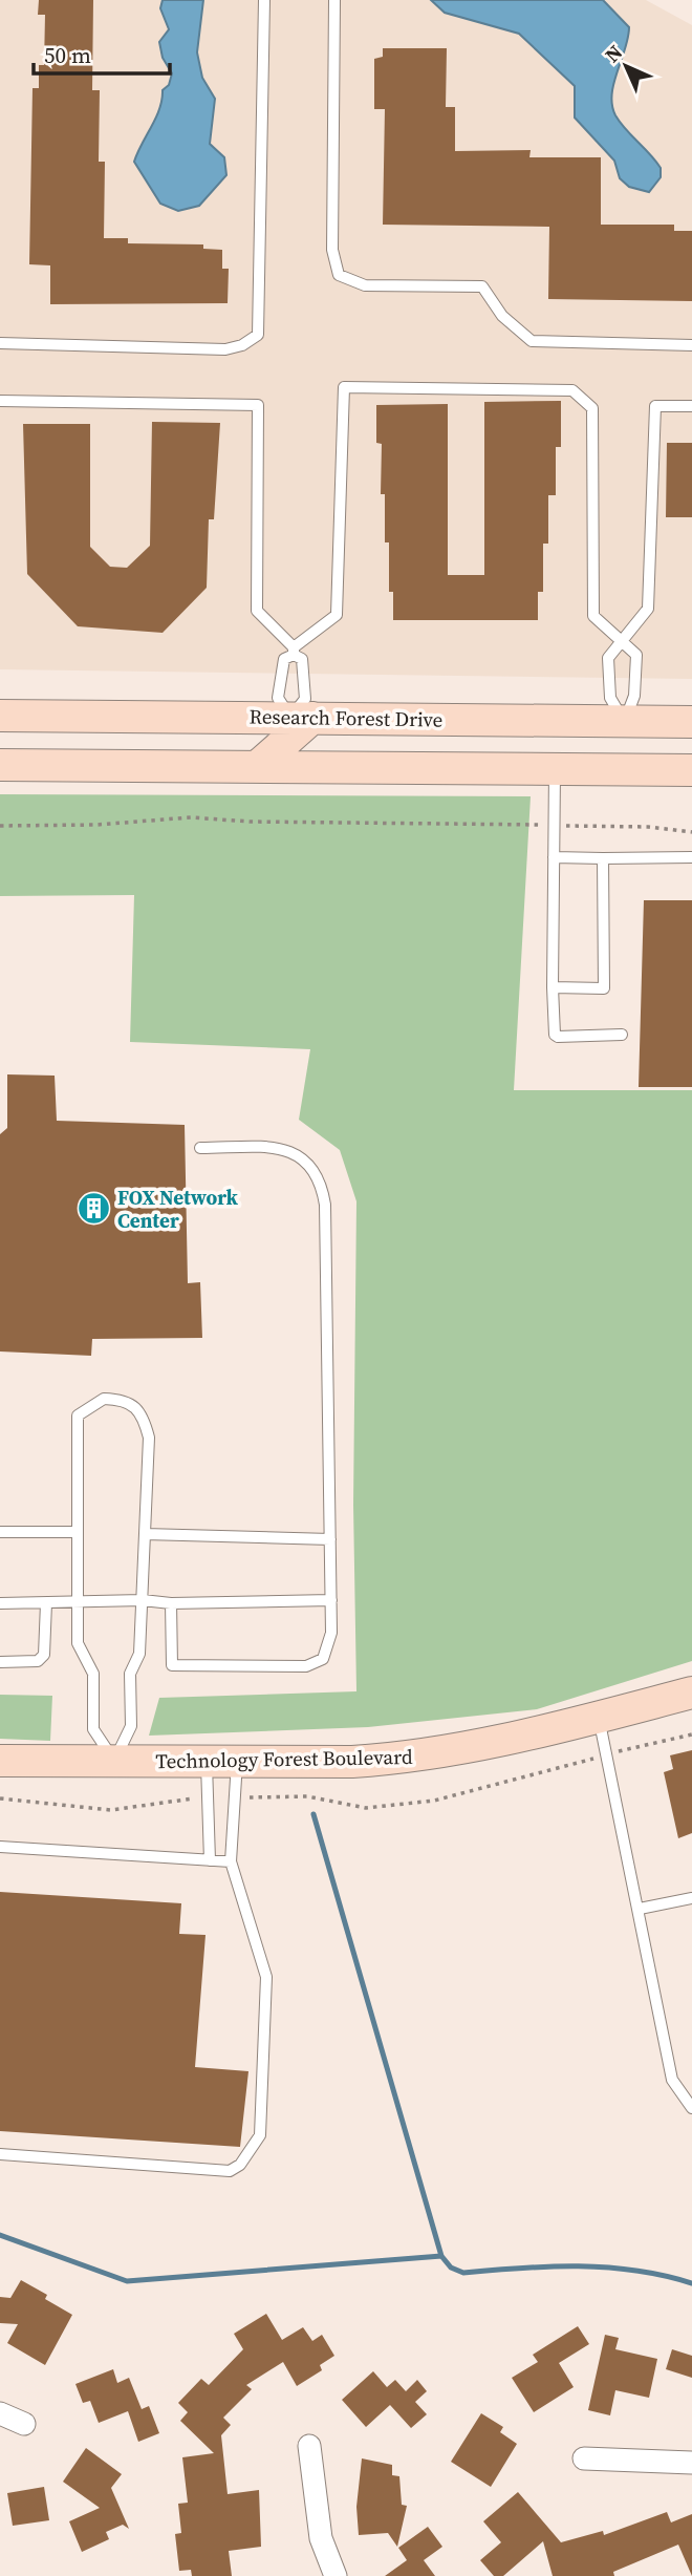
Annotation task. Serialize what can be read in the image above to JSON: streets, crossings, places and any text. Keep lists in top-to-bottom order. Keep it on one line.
{"streets":{"main road":["Research Forest Drive","Technology Forest Boulevard"]},"places":{"building":["FOX Network Center"]},"scale_bar":"50 m","north":"top left"}
